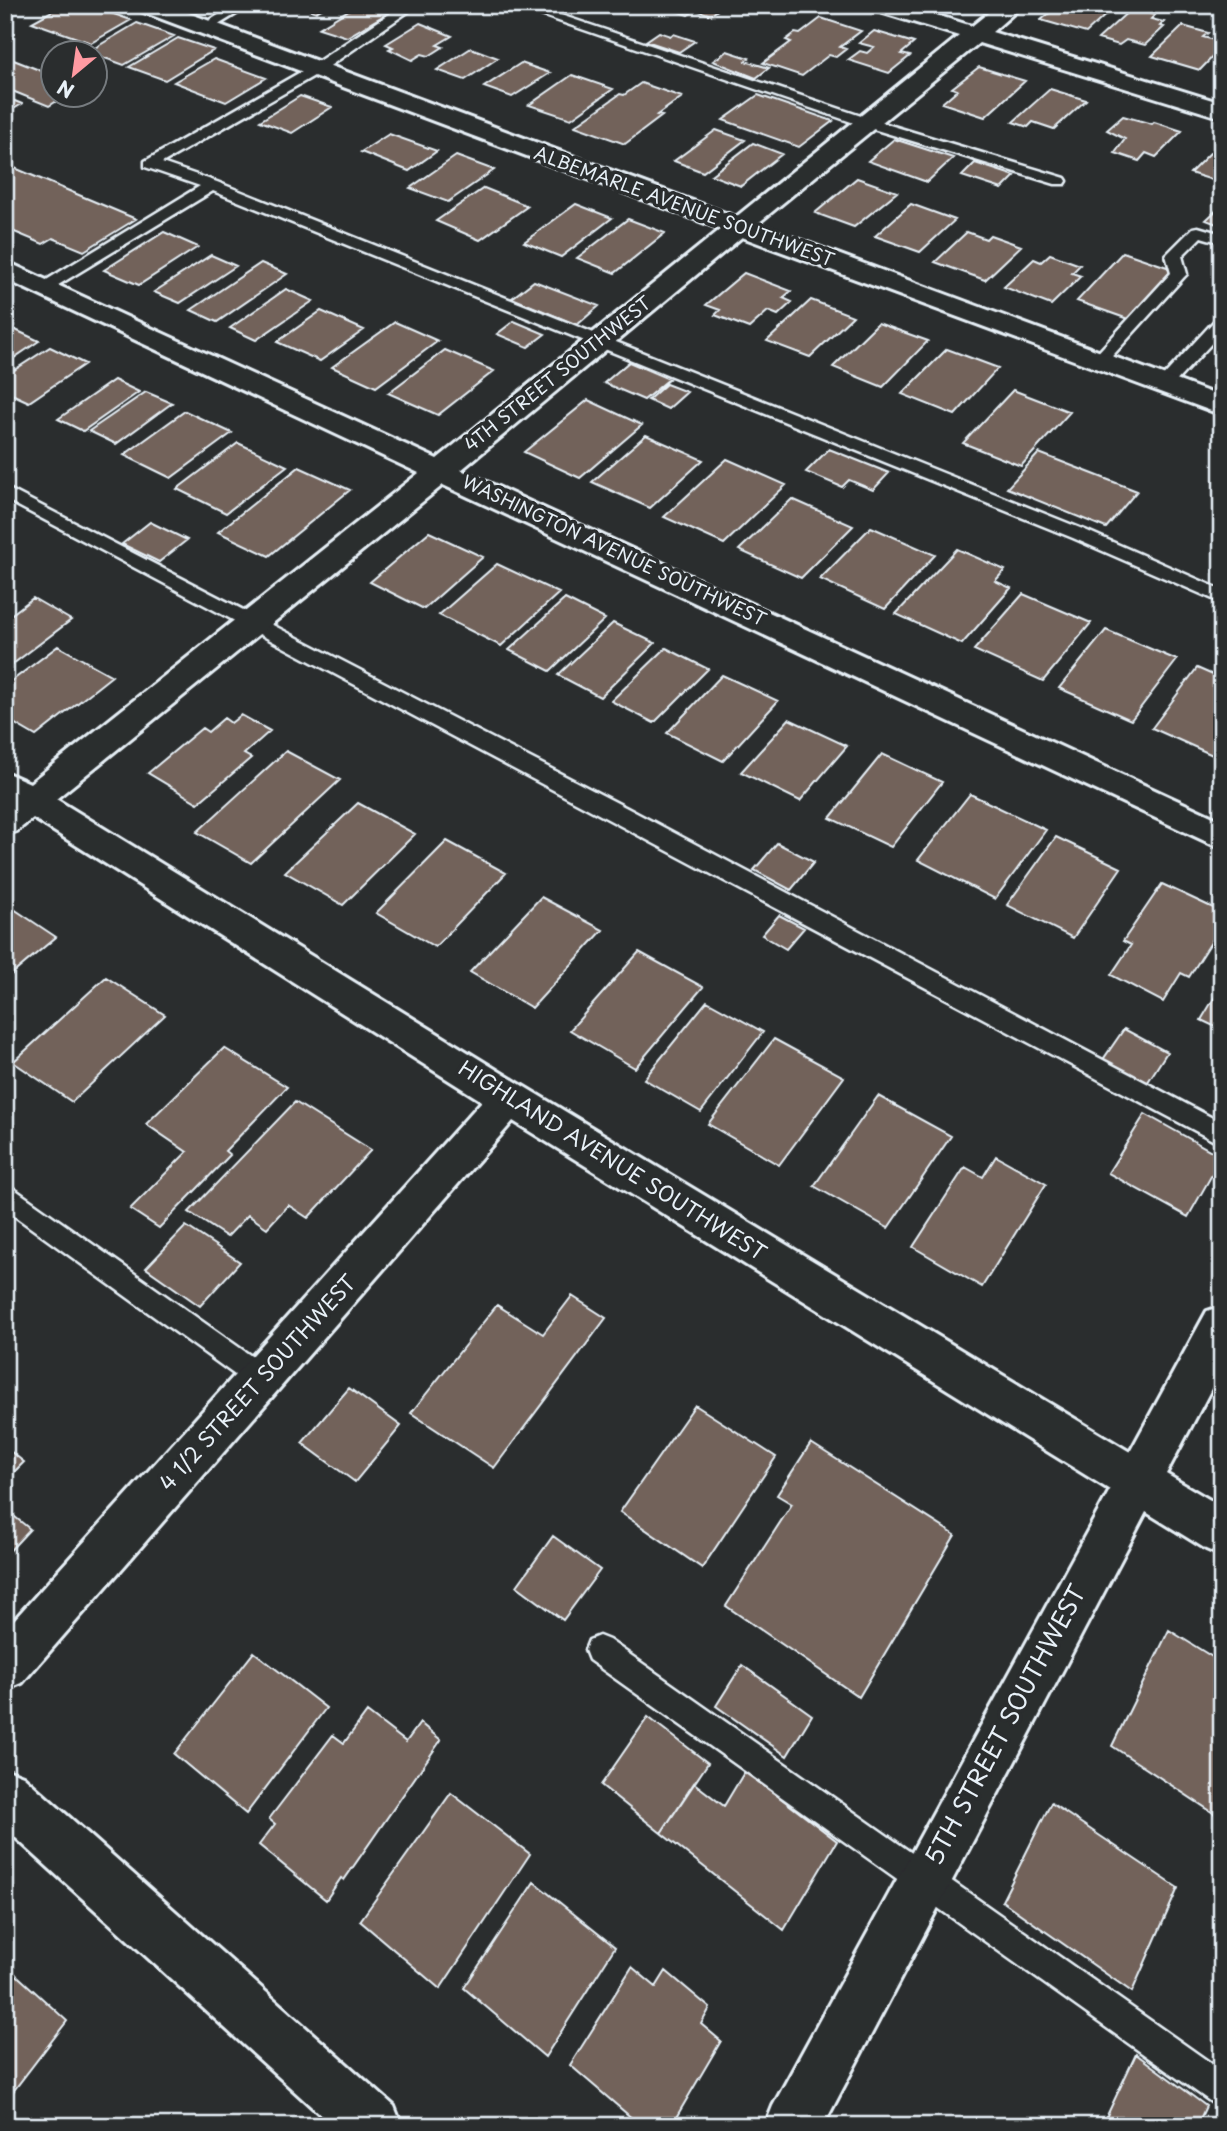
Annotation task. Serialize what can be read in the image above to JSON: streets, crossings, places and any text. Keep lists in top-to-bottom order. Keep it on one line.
{"streets":{"street":["ALBEMARLE AVENUE SOUTHWEST","4TH STREET SOUTHWEST","WASHINGTON AVENUE SOUTHWEST","HIGHLAND AVENUE SOUTHWEST","4 1/2 STREET SOUTHWEST","5TH STREET SOUTHWEST"]},"crossings":[["ALBEMARLE AVENUE SOUTHWEST","4TH STREET SOUTHWEST"],["4TH STREET SOUTHWEST","WASHINGTON AVENUE SOUTHWEST"],["4TH STREET SOUTHWEST","HIGHLAND AVENUE SOUTHWEST"],["HIGHLAND AVENUE SOUTHWEST","4 1/2 STREET SOUTHWEST"],["HIGHLAND AVENUE SOUTHWEST","5TH STREET SOUTHWEST"]],"north":"bottom left"}
